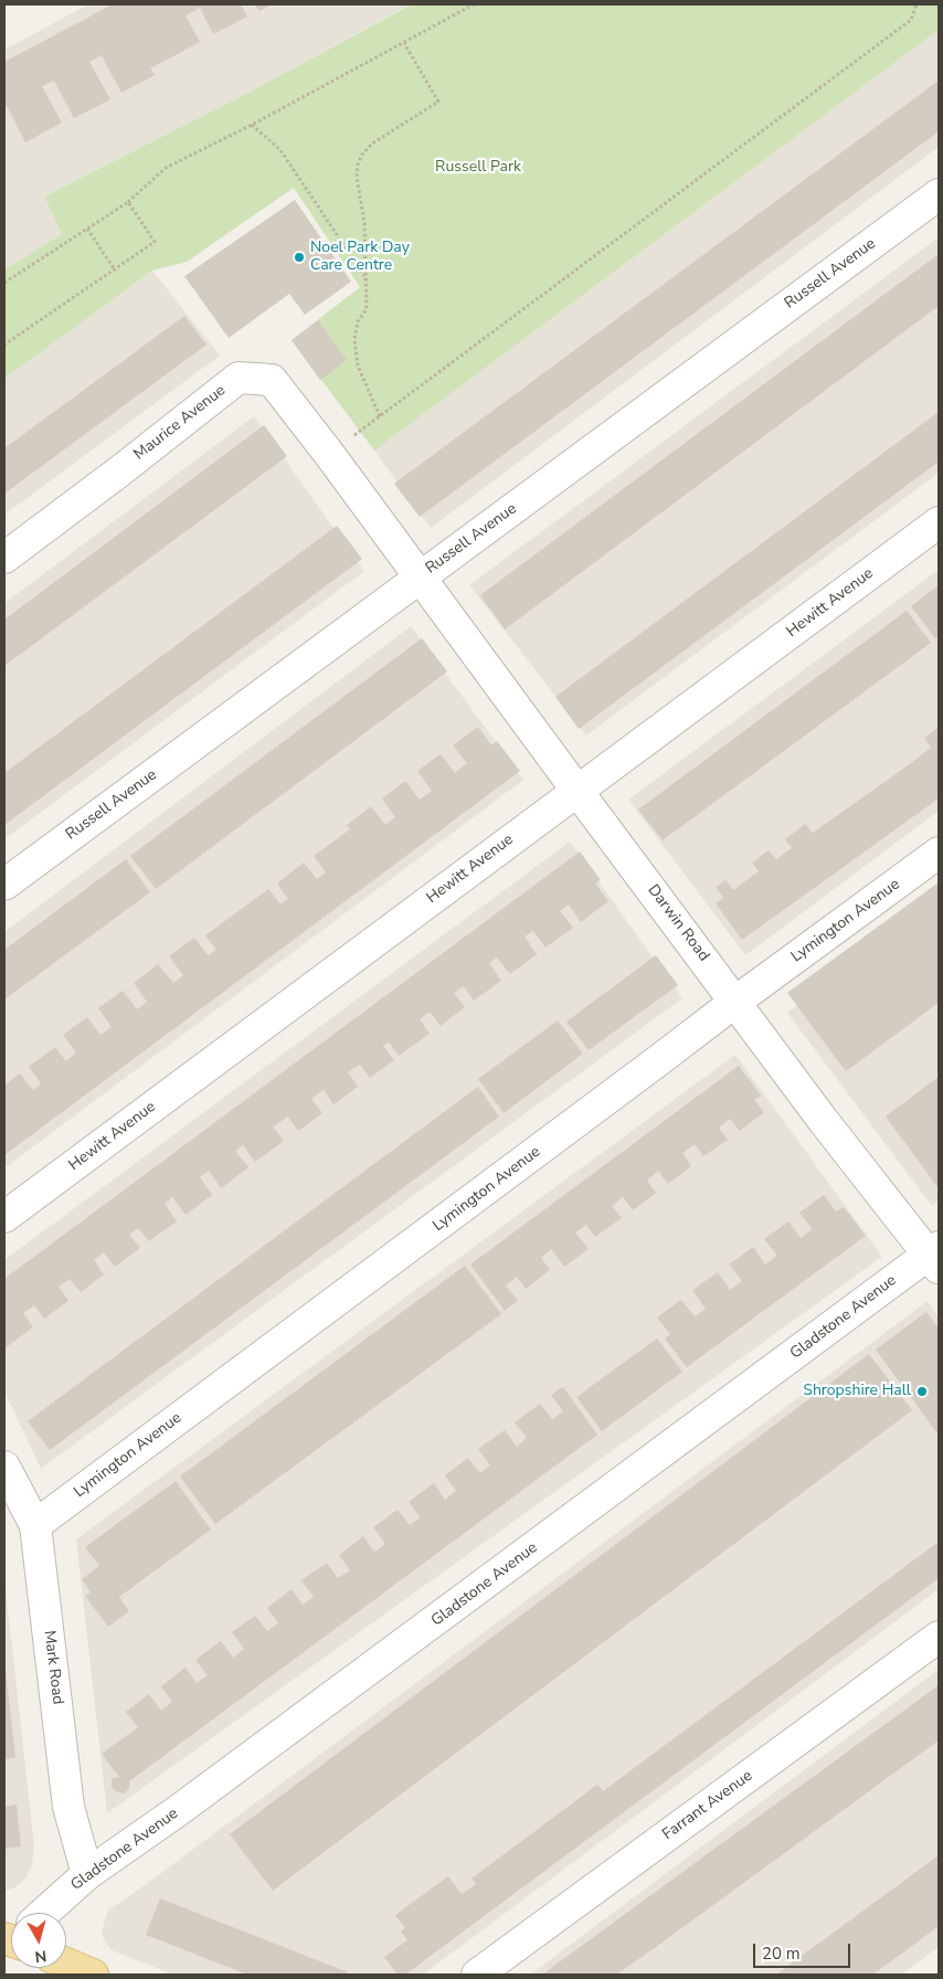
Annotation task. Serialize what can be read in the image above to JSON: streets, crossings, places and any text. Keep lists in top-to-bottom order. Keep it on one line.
{"streets":{"street":["Russell Avenue","Maurice Avenue","Hewitt Avenue","Lymington Avenue","Darwin Road","Gladstone Avenue","Mark Road","Farrant Avenue"]},"crossings":[["Russell Avenue","Maurice Avenue"],["Russell Avenue","Darwin Road"],["Maurice Avenue","Darwin Road"],["Hewitt Avenue","Darwin Road"],["Lymington Avenue","Darwin Road"],["Lymington Avenue","Mark Road"],["Darwin Road","Gladstone Avenue"],["Gladstone Avenue","Mark Road"]],"parks":["Russell Park"],"places":["Noel Park Day Care Centre","Shropshire Hall"],"scale_bar":"20 m","north":"bottom"}
